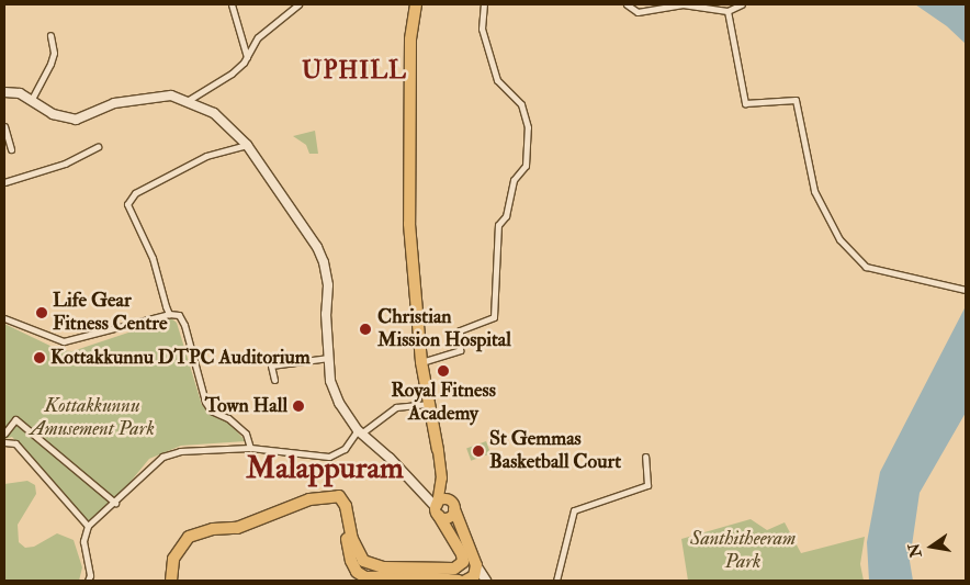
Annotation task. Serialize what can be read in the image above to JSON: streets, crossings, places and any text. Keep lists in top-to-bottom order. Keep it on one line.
{"districts":["UPHILL","Malappuram"],"parks":["Kottakkunnu Amusement Park","Santhitheeram Park"],"places":["Life Gear Fitness Centre","Christian Mission Hospital","Kottakkunnu DTPC Auditorium","Royal Fitness Academy","Town Hall","St Gemmas Basketball Court"],"north":"left"}
